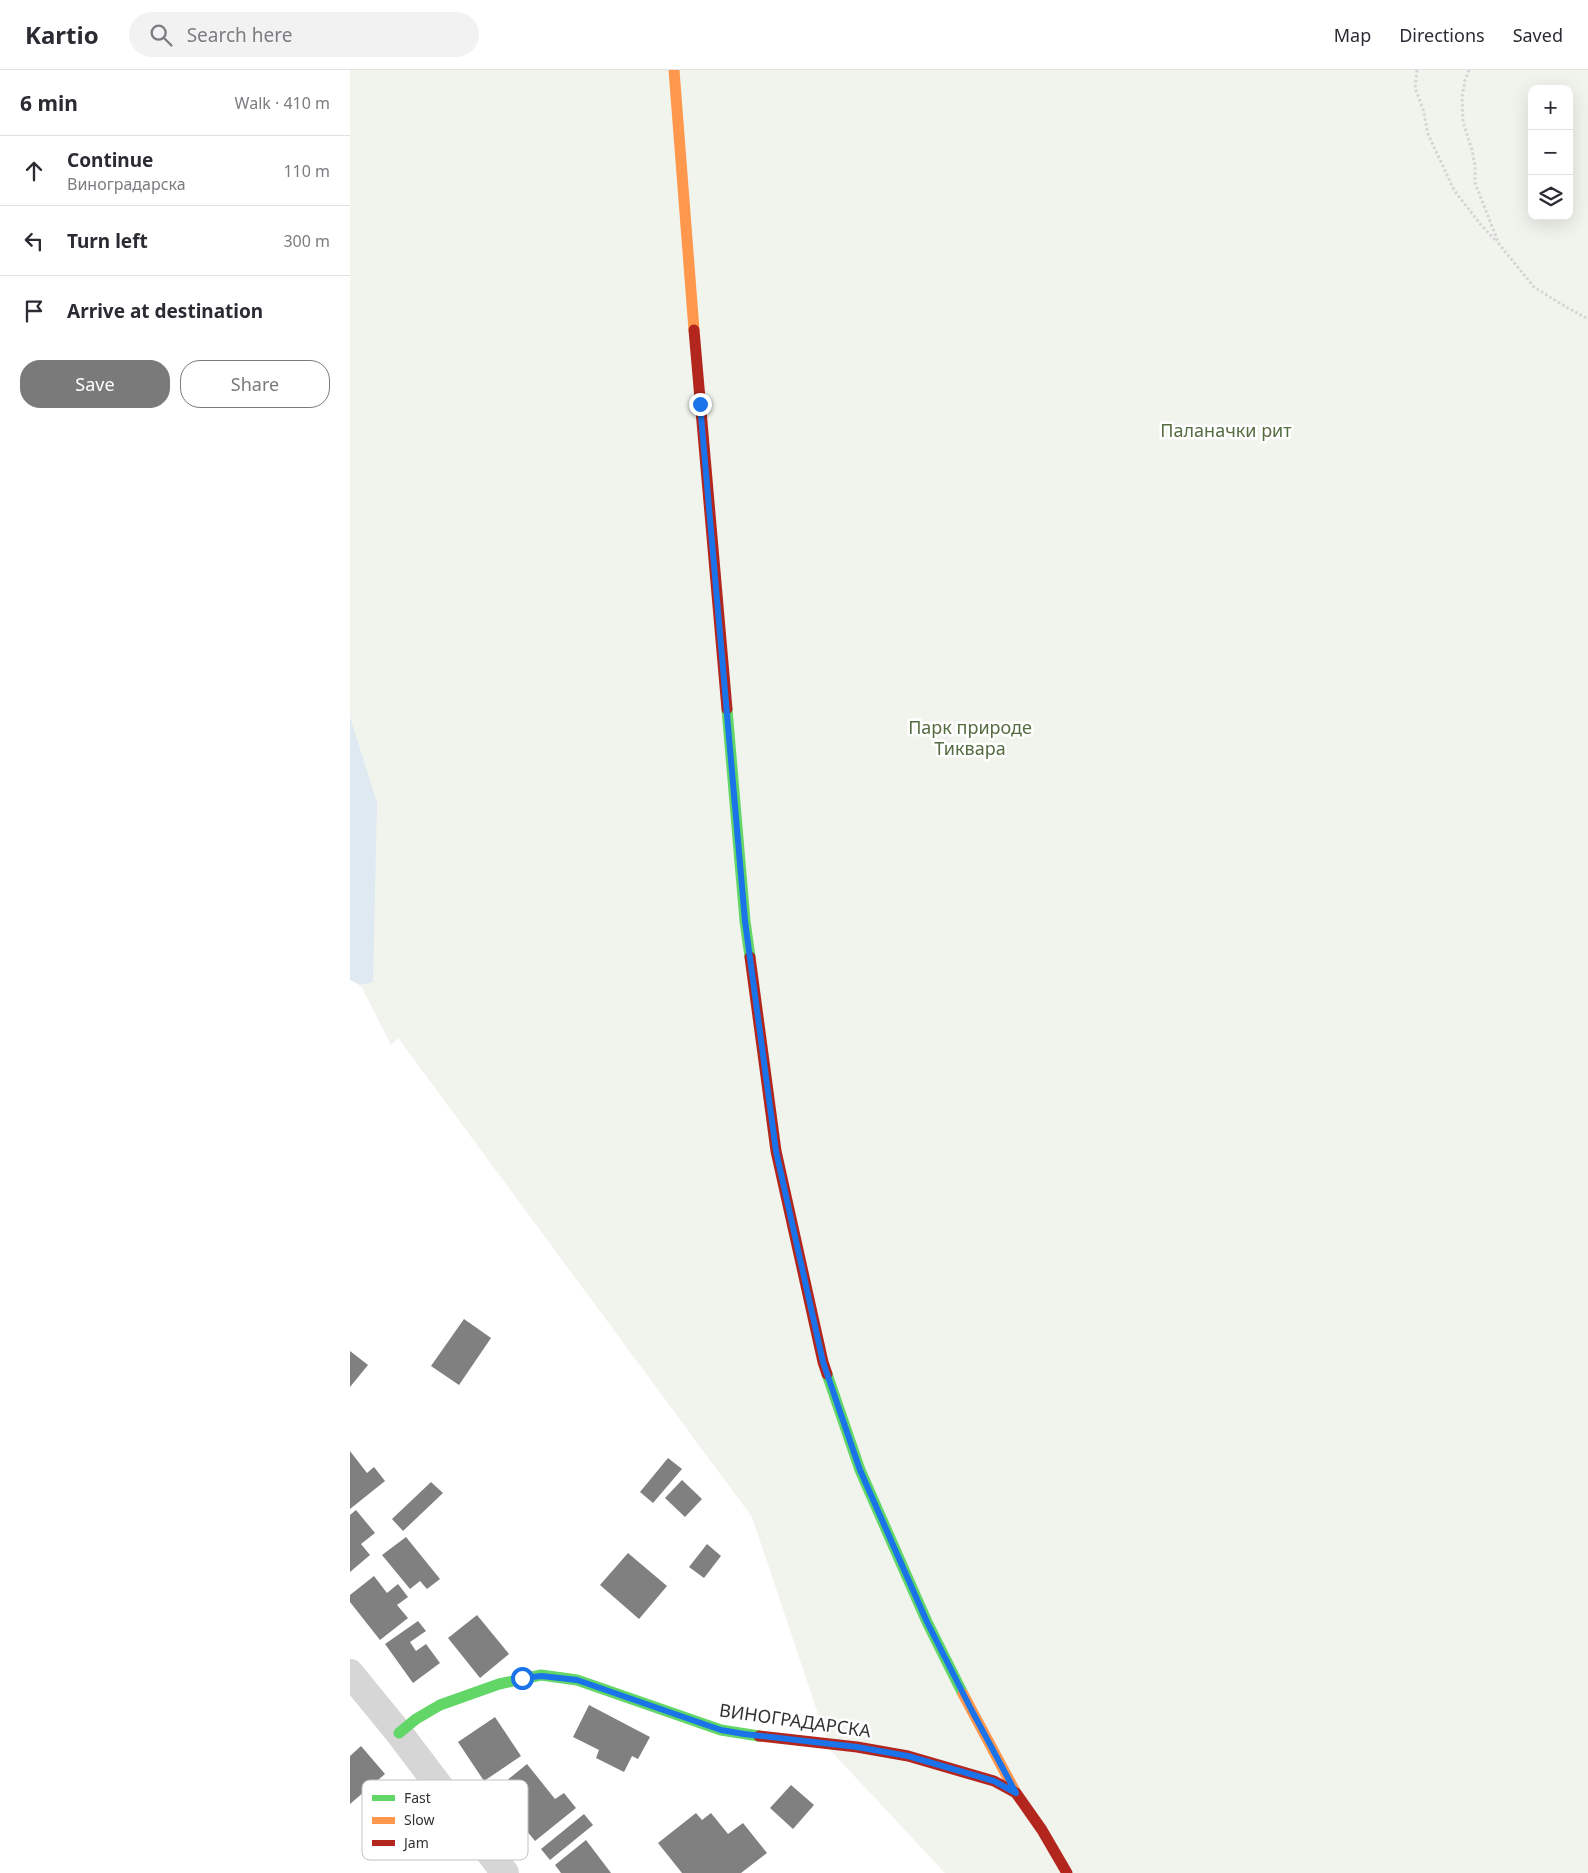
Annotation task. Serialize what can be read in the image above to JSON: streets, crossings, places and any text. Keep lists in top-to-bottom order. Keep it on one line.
{"streets":{"street":["ВИНОГРАДАРСКА"]},"parks":["Паланачки рит","Парк природе Тиквара"],"legend":["Fast","Slow","Jam"],"page":{"header":"Kartio","search":"Search here","nav":["Map","Directions","Saved"],"heading":["6 min","Walk · 410 m"],"map_buttons":["+","−"],"list":[["Continue","Виноградарска","110 m"],["Turn left","300 m"],"Arrive at destination"],"buttons":["Save","Share"]}}
